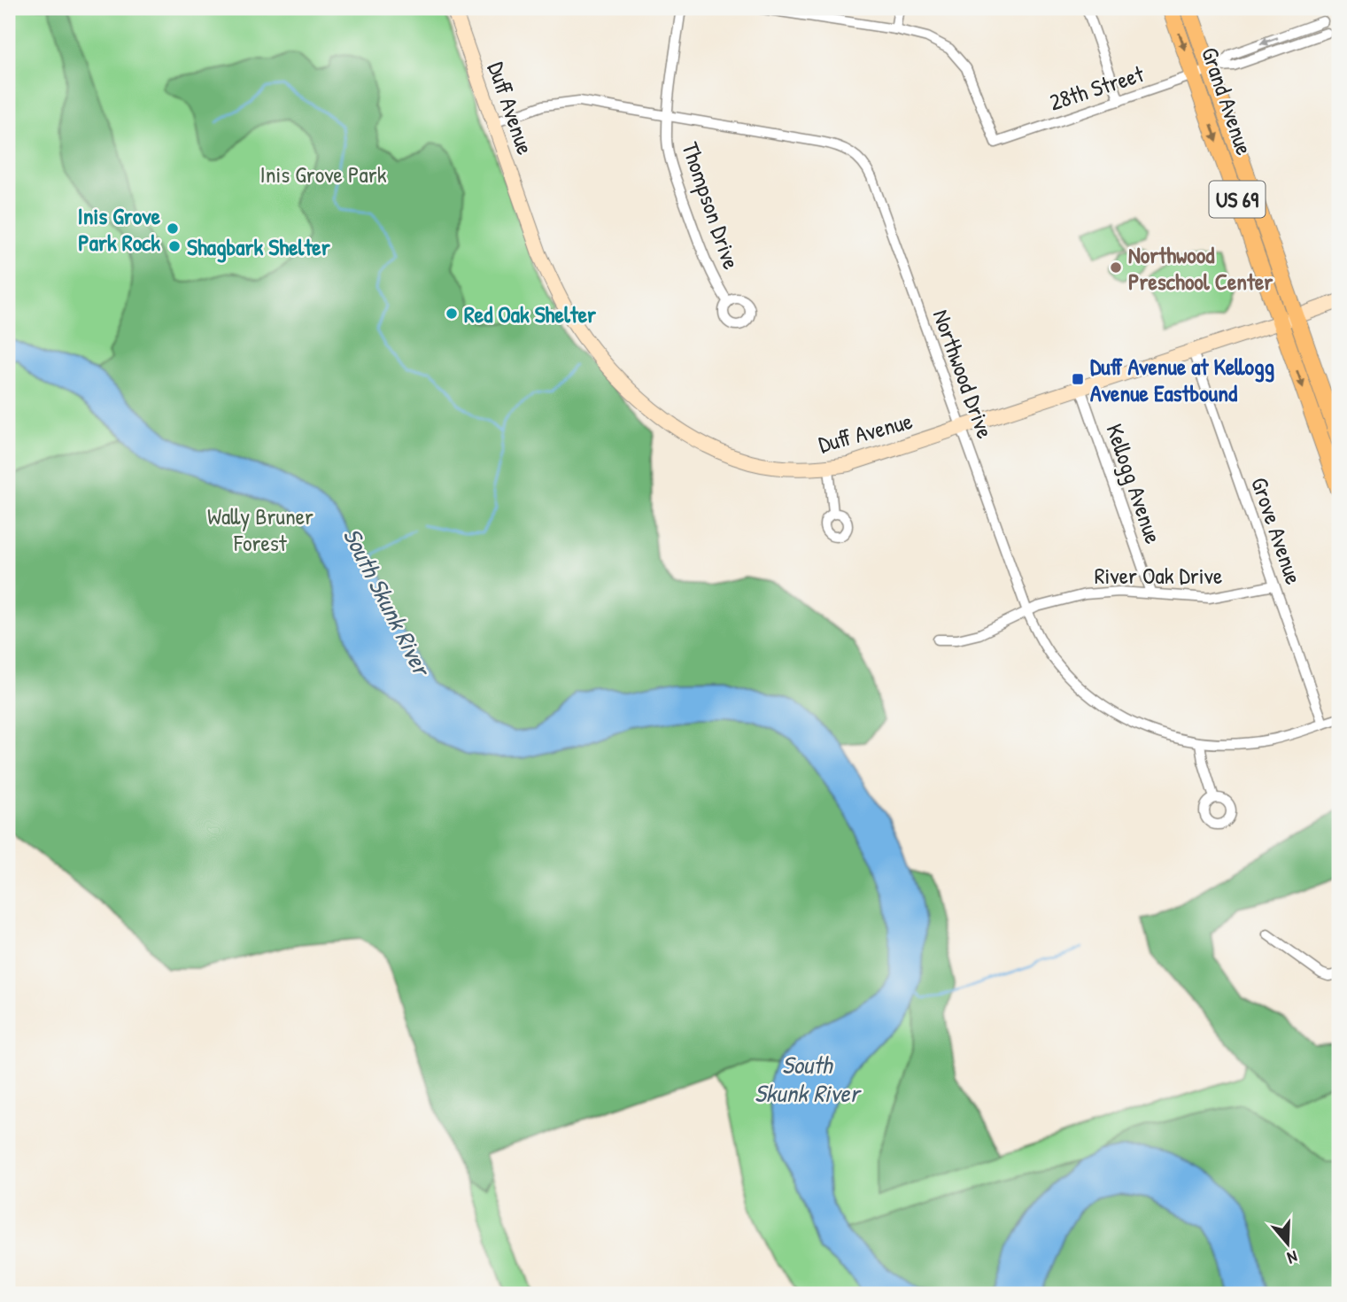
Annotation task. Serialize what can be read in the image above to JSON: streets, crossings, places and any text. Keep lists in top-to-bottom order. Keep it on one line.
{"streets":{"main road":["Grand Avenue","Duff Avenue","US 69"],"street":["28th Street","Thompson Drive","Northwood Drive","Kellogg Avenue","Grove Avenue","River Oak Drive"]},"crossings":[["28th Street","Grand Avenue"],["Grand Avenue","Duff Avenue"],["Duff Avenue","Northwood Drive"],["Duff Avenue","Kellogg Avenue"],["Duff Avenue","Grove Avenue"],["Thompson Drive","Northwood Drive"],["Northwood Drive","Grove Avenue"],["Northwood Drive","River Oak Drive"],["Kellogg Avenue","River Oak Drive"],["Grove Avenue","River Oak Drive"]],"water":["South Skunk River"],"parks":["Inis Grove Park","Wally Bruner Forest"],"places":{"other":["Inis Grove Park Rock","Shagbark Shelter","Northwood Preschool Center","Red Oak Shelter"],"transit":["Duff Avenue at Kellogg Avenue Eastbound"]},"north":"bottom"}
